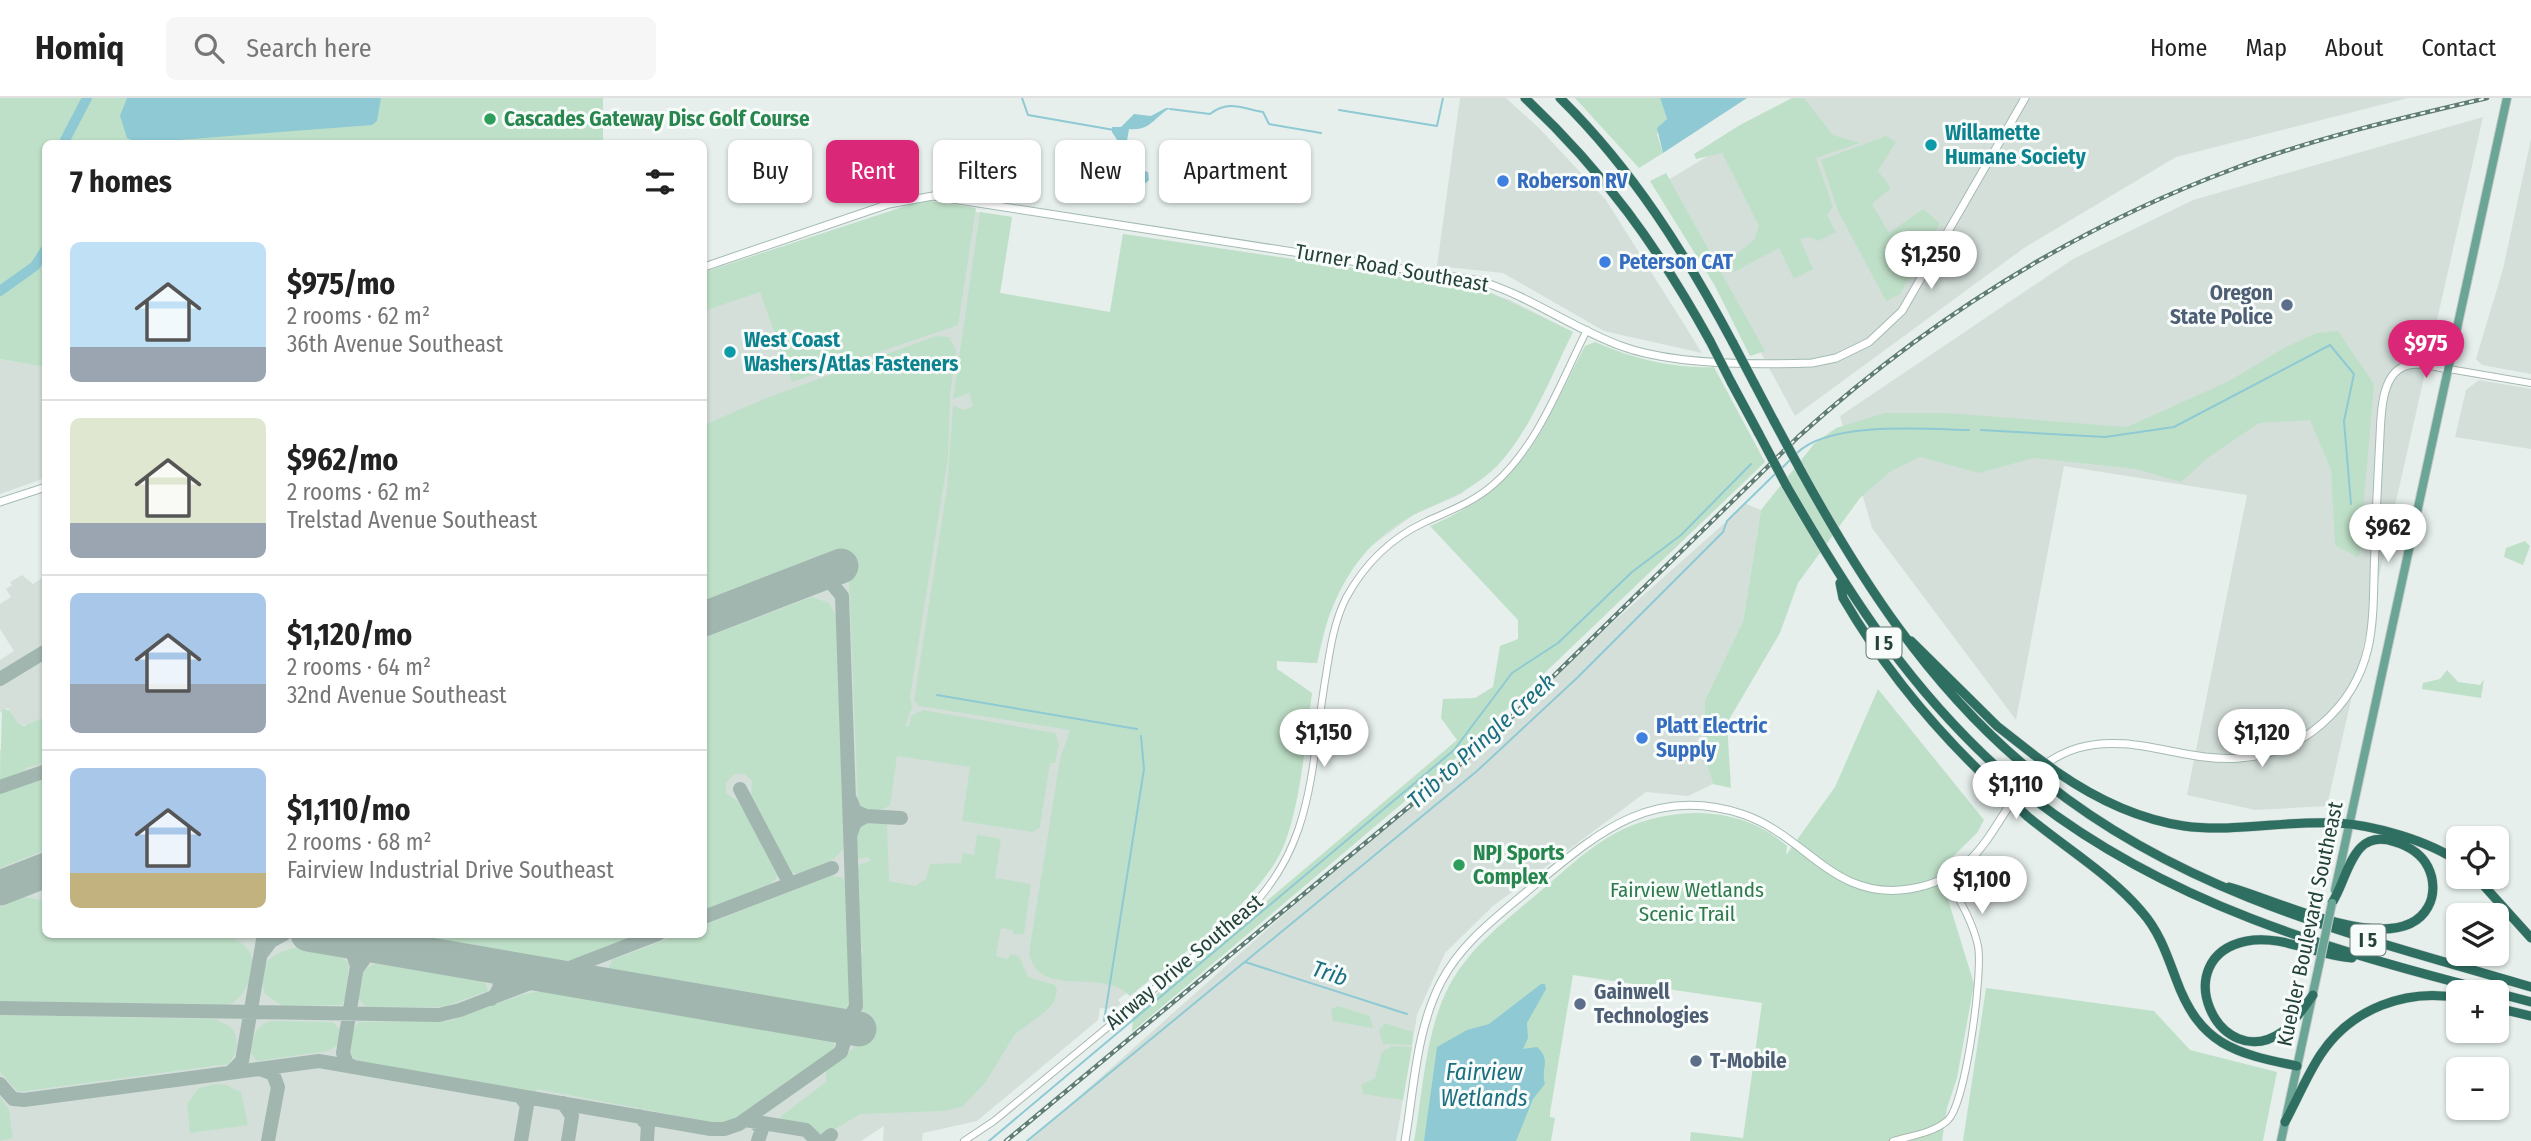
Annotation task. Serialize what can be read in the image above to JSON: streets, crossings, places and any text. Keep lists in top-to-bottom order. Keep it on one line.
{"streets":{"highway":["I 5"],"main road":["Turner Road Southeast","Kuebler Boulevard Southeast"],"street":["Airway Drive Southeast"]},"crossings":[["Turner Road Southeast","Airway Drive Southeast"],["I 5","Kuebler Boulevard Southeast"]],"water":["Trib to Pringle Creek","Trib","Fairview Wetlands"],"parks":["Fairview Wetlands Scenic Trail"],"places":["Cascades Gateway Disc Golf Course","Willamette Humane Society","Roberson RV","Peterson CAT","Oregon State Police","West Coast Washers/Atlas Fasteners","Platt Electric Supply","NPJ Sports Complex","Gainwell Technologies","T-Mobile"],"page":{"header":"Homiq","search":"Search here","nav":["Home","Map","About","Contact"],"chip":["Buy","Rent","Filters","New","Apartment"],"heading":"7 homes","list":[{"name":"$975/mo","note":"2 rooms · 62 m² · 36th Avenue Southeast"},{"name":"$962/mo","note":"2 rooms · 62 m² · Trelstad Avenue Southeast"},{"name":"$1,120/mo","note":"2 rooms · 64 m² · 32nd Avenue Southeast"},{"name":"$1,110/mo","note":"2 rooms · 68 m² · Fairview Industrial Drive Southeast"}],"price":["$1,250","$975","$962","$1,150","$1,120","$1,110","$1,100"],"map_buttons":["+","−"]}}
